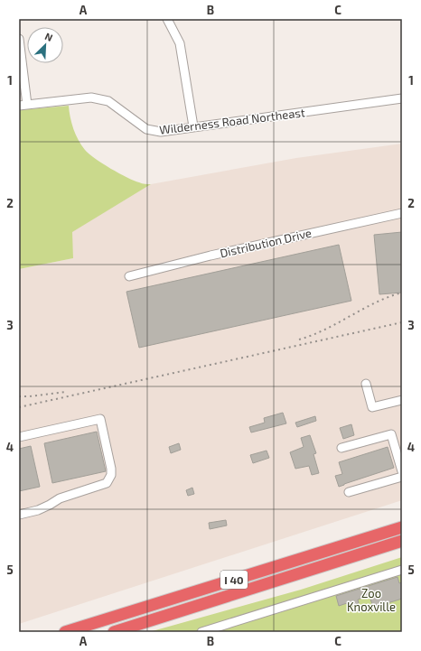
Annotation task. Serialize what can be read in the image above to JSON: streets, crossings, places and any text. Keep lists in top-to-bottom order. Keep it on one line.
{"streets":{"highway":["I 40"],"street":["Wilderness Road Northeast","Distribution Drive"]},"parks":["Zoo Knoxville"],"north":"top right","grid":{"columns":["A","B","C"],"rows":["1","2","3","4","5"]}}
